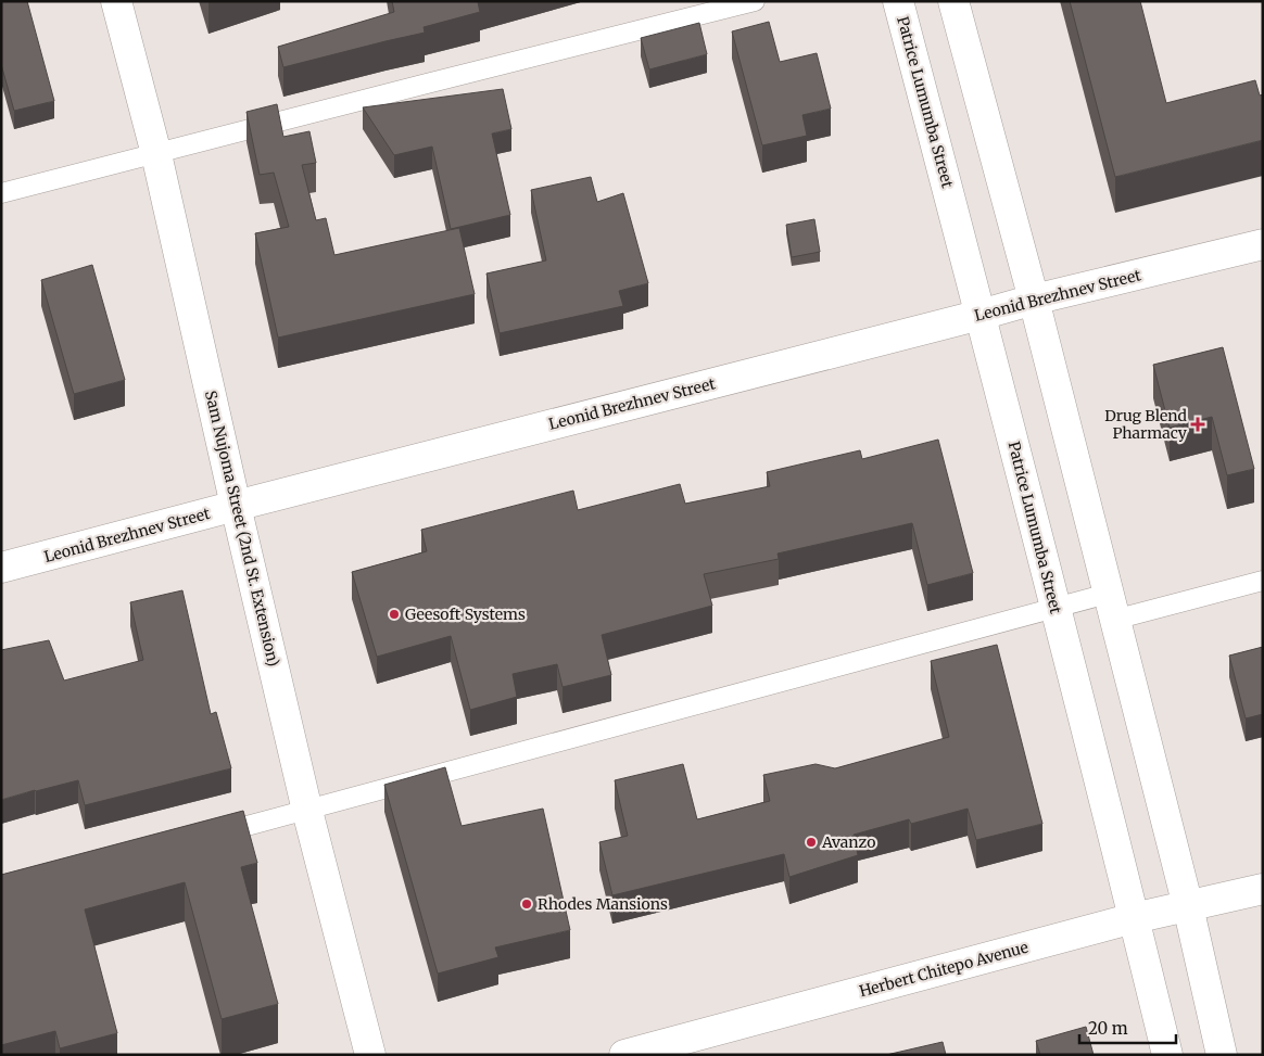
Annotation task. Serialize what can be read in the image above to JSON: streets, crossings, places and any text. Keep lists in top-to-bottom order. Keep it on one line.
{"streets":{"main road":["Patrice Lumumba Street","Leonid Brezhnev Street","Sam Nujoma Street (2nd St. Extension)","Herbert Chitepo Avenue"]},"crossings":[["Patrice Lumumba Street","Leonid Brezhnev Street"],["Patrice Lumumba Street","Herbert Chitepo Avenue"],["Leonid Brezhnev Street","Sam Nujoma Street (2nd St. Extension)"]],"places":{"health":["Drug Blend Pharmacy"],"other":["Geesoft Systems","Avanzo","Rhodes Mansions"]},"scale_bar":"20 m"}
